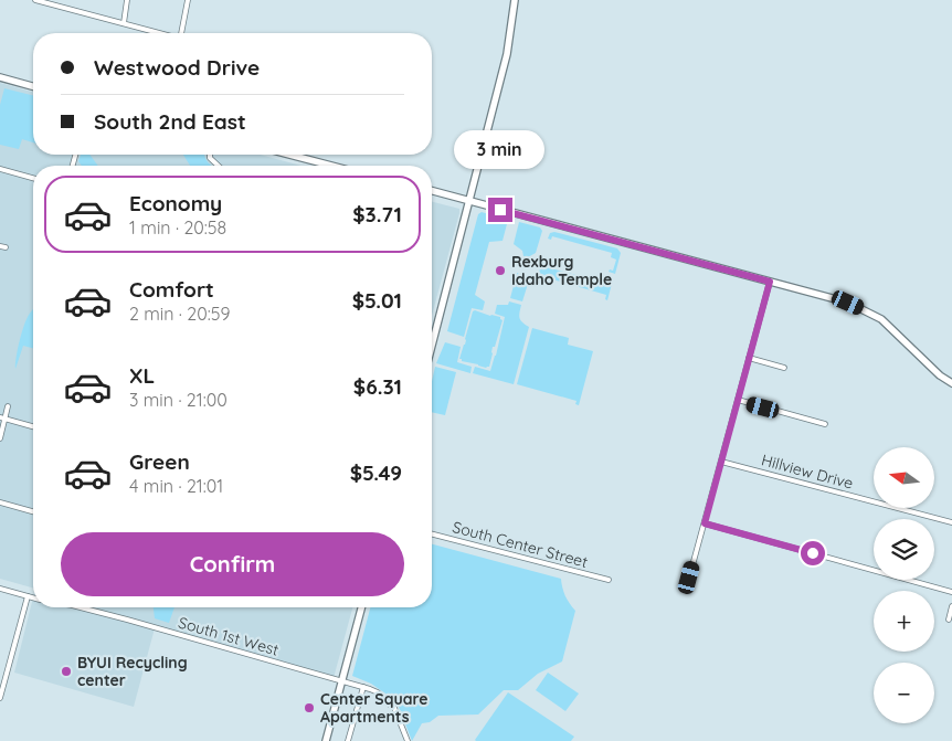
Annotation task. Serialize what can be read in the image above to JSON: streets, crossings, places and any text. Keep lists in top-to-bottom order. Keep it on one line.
{"streets":{"street":["Hillview Drive","South Center Street","South 1st West"]},"places":["Rexburg Idaho Temple","BYUI Recycling center","Center Square Apartments"],"north":"left","page":{"banner":["Westwood Drive","South 2nd East"],"bubble":"3 min","list":[{"name":"Economy","note":"1 min · 20:58","value":"$3.71"},{"name":"Comfort","note":"2 min · 20:59","value":"$5.01"},{"name":"XL","note":"3 min · 21:00","value":"$6.31"},{"name":"Green","note":"4 min · 21:01","value":"$5.49"}],"map_buttons":["+","−"],"buttons":"Confirm"}}
